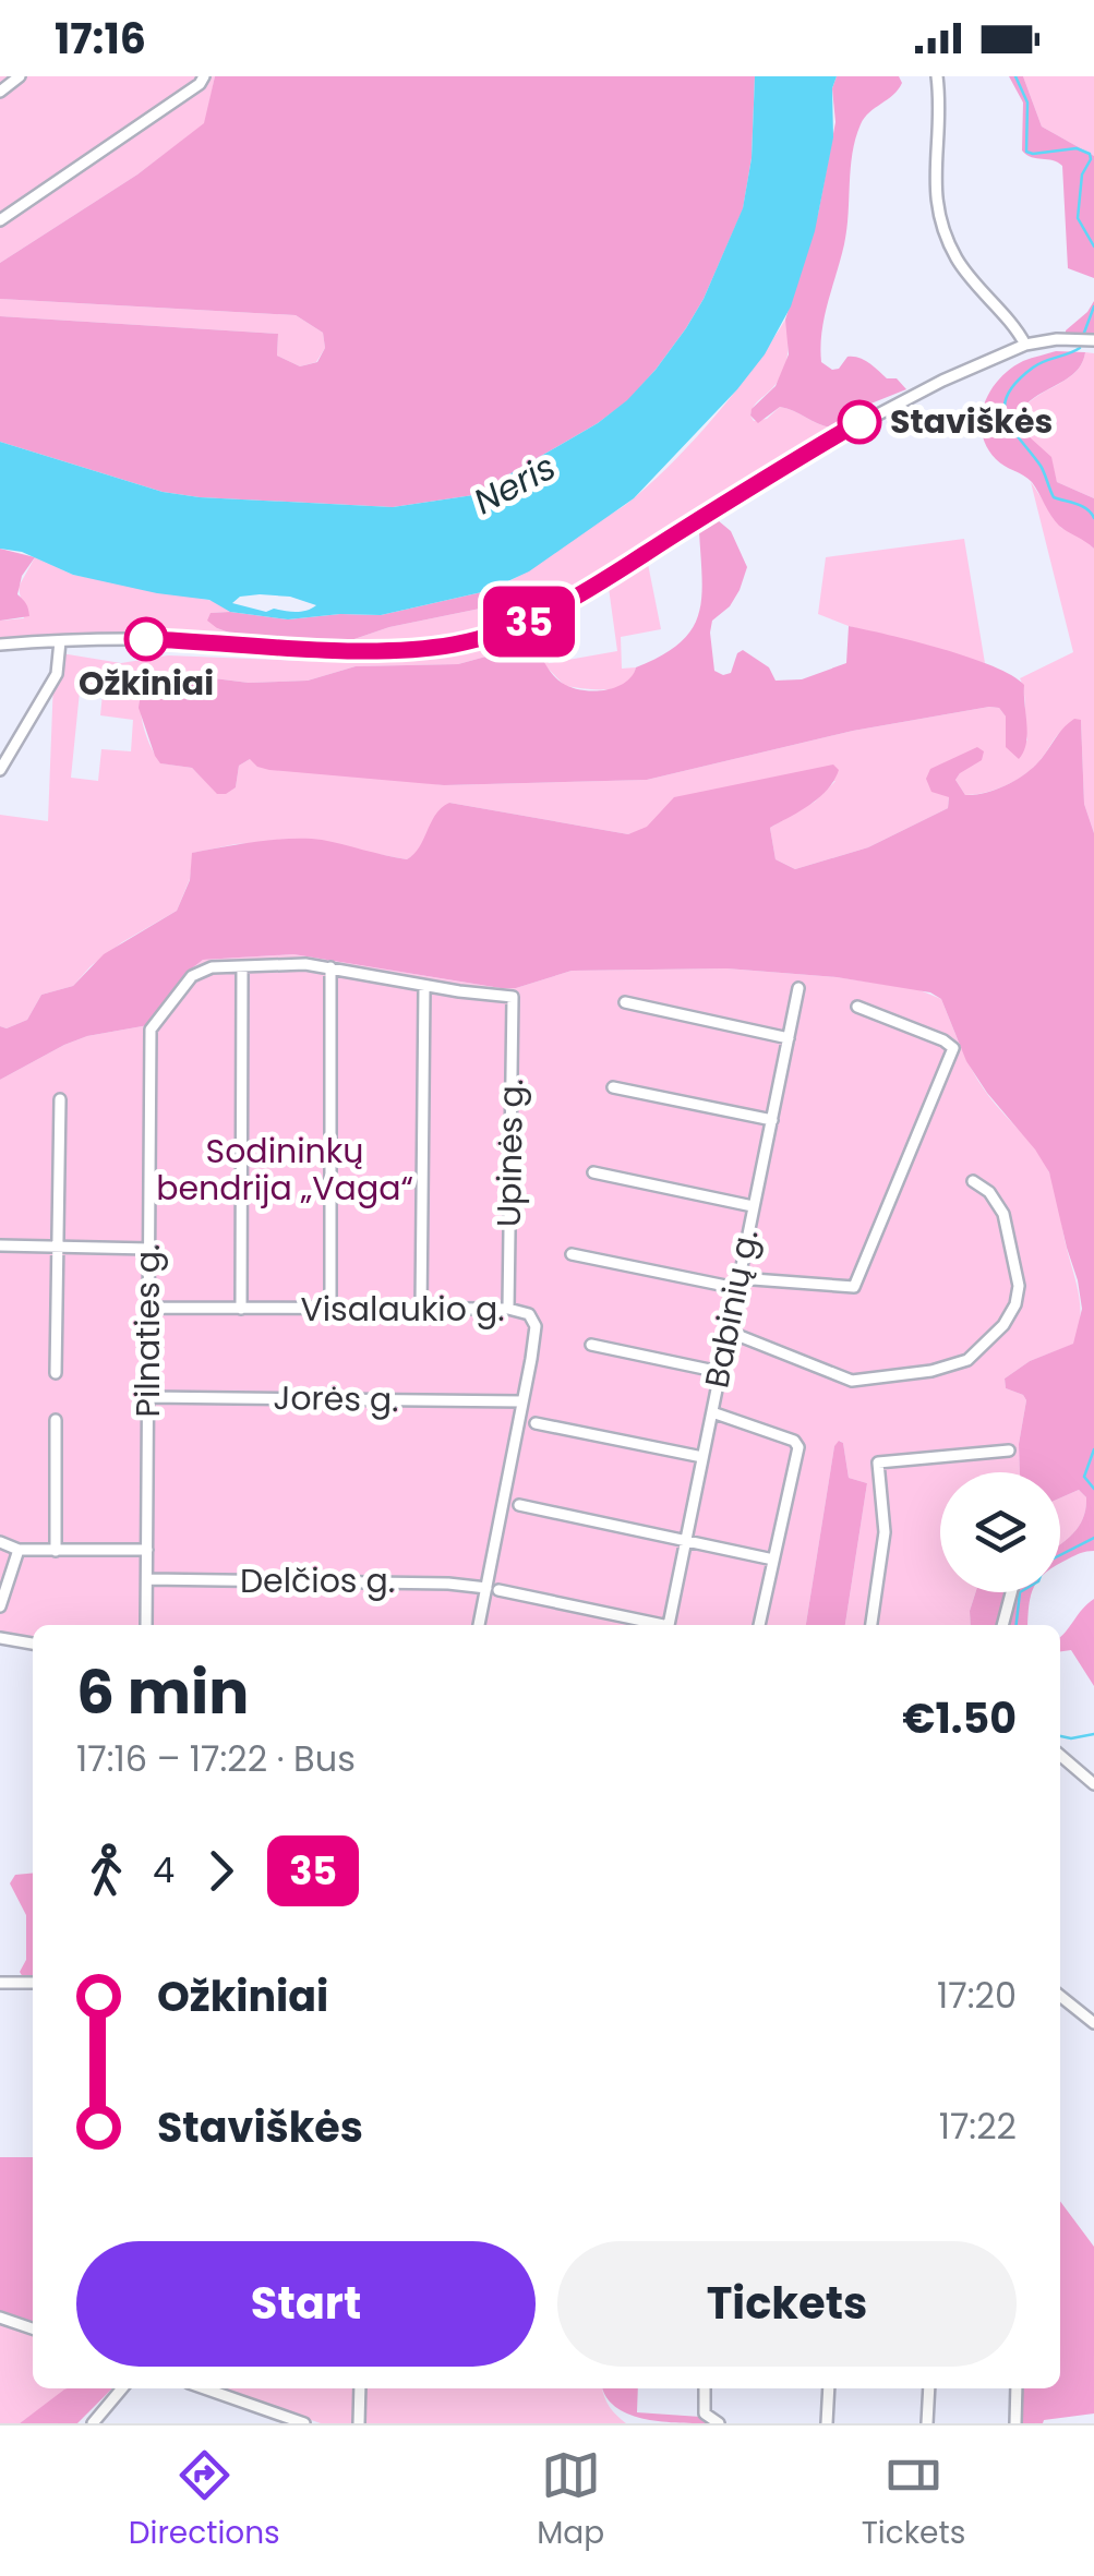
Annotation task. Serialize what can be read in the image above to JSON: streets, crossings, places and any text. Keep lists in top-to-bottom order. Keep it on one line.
{"streets":{"street":["Upinės g.","Babinių g.","Visalaukio g.","Pilnaties g.","Jorės g.","Delčios g."]},"crossings":[["Upinės g.","Visalaukio g."],["Visalaukio g.","Pilnaties g."],["Visalaukio g.","Jorės g."],["Visalaukio g.","Delčios g."],["Pilnaties g.","Jorės g."],["Pilnaties g.","Delčios g."]],"water":["Neris"],"parks":["Sodininkų bendrija „Vaga“"],"places":["Staviškės","Ožkiniai"],"lines":["bus line 35"],"page":{"status":"17:16","on_map":"35","heading":["6 min","17:16 – 17:22 · Bus","€1.50"],"legs":["4","35"],"list":[{"name":"Ožkiniai","value":"17:20"},{"name":"Staviškės","value":"17:22"}],"buttons":["Start","Tickets"],"tabs":["Directions","Map","Tickets"]}}
